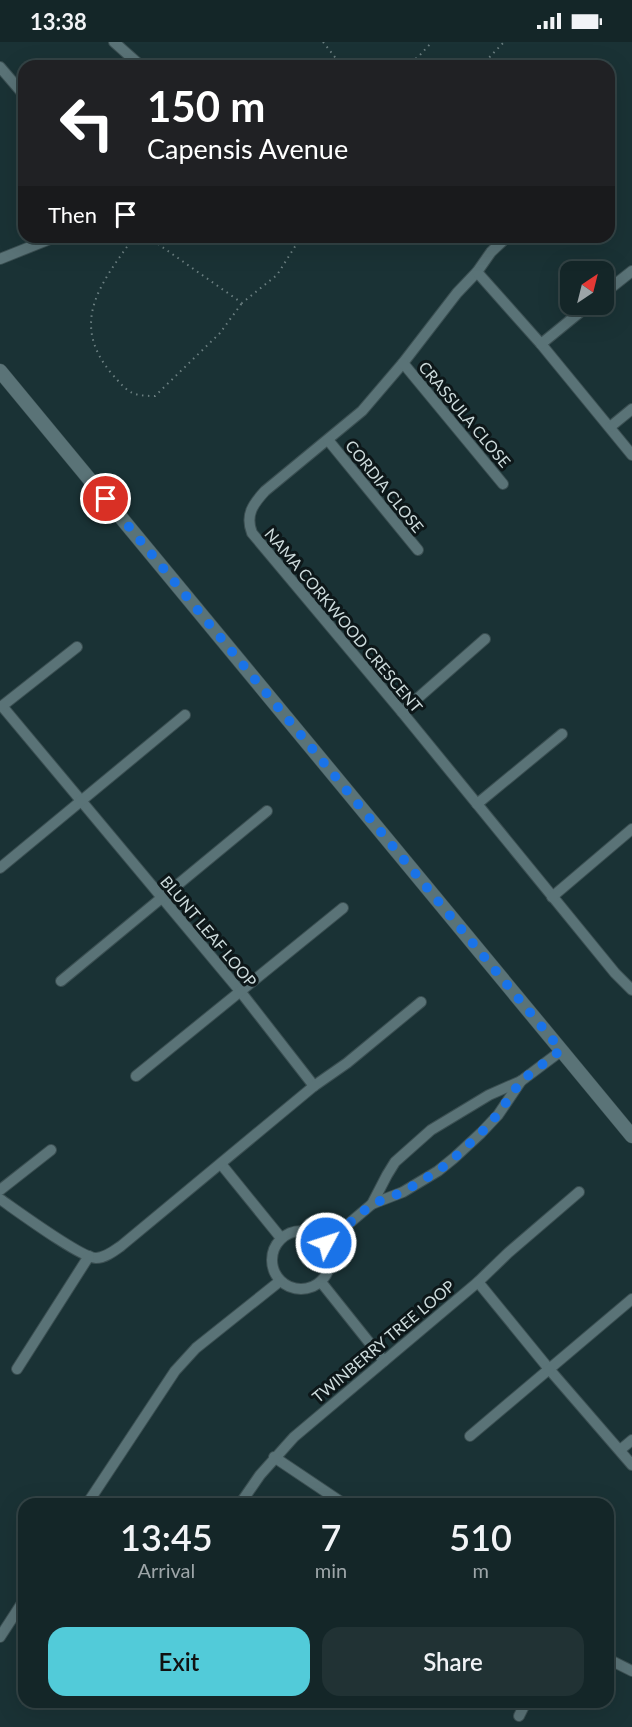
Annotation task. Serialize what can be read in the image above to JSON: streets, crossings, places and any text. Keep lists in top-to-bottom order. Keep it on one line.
{"streets":{"street":["CRASSULA CLOSE","CORDIA CLOSE","NAMA CORKWOOD CRESCENT","BLUNT LEAF LOOP","TWINBERRY TREE LOOP"]},"crossings":[["CRASSULA CLOSE","NAMA CORKWOOD CRESCENT"],["CORDIA CLOSE","NAMA CORKWOOD CRESCENT"]],"north":"top right","page":{"status":"13:38","turn":["150 m","Capensis Avenue"],"then":"Then","eta":["13:45","Arrival","7","min","510","m"],"buttons":["Exit","Share"]}}
